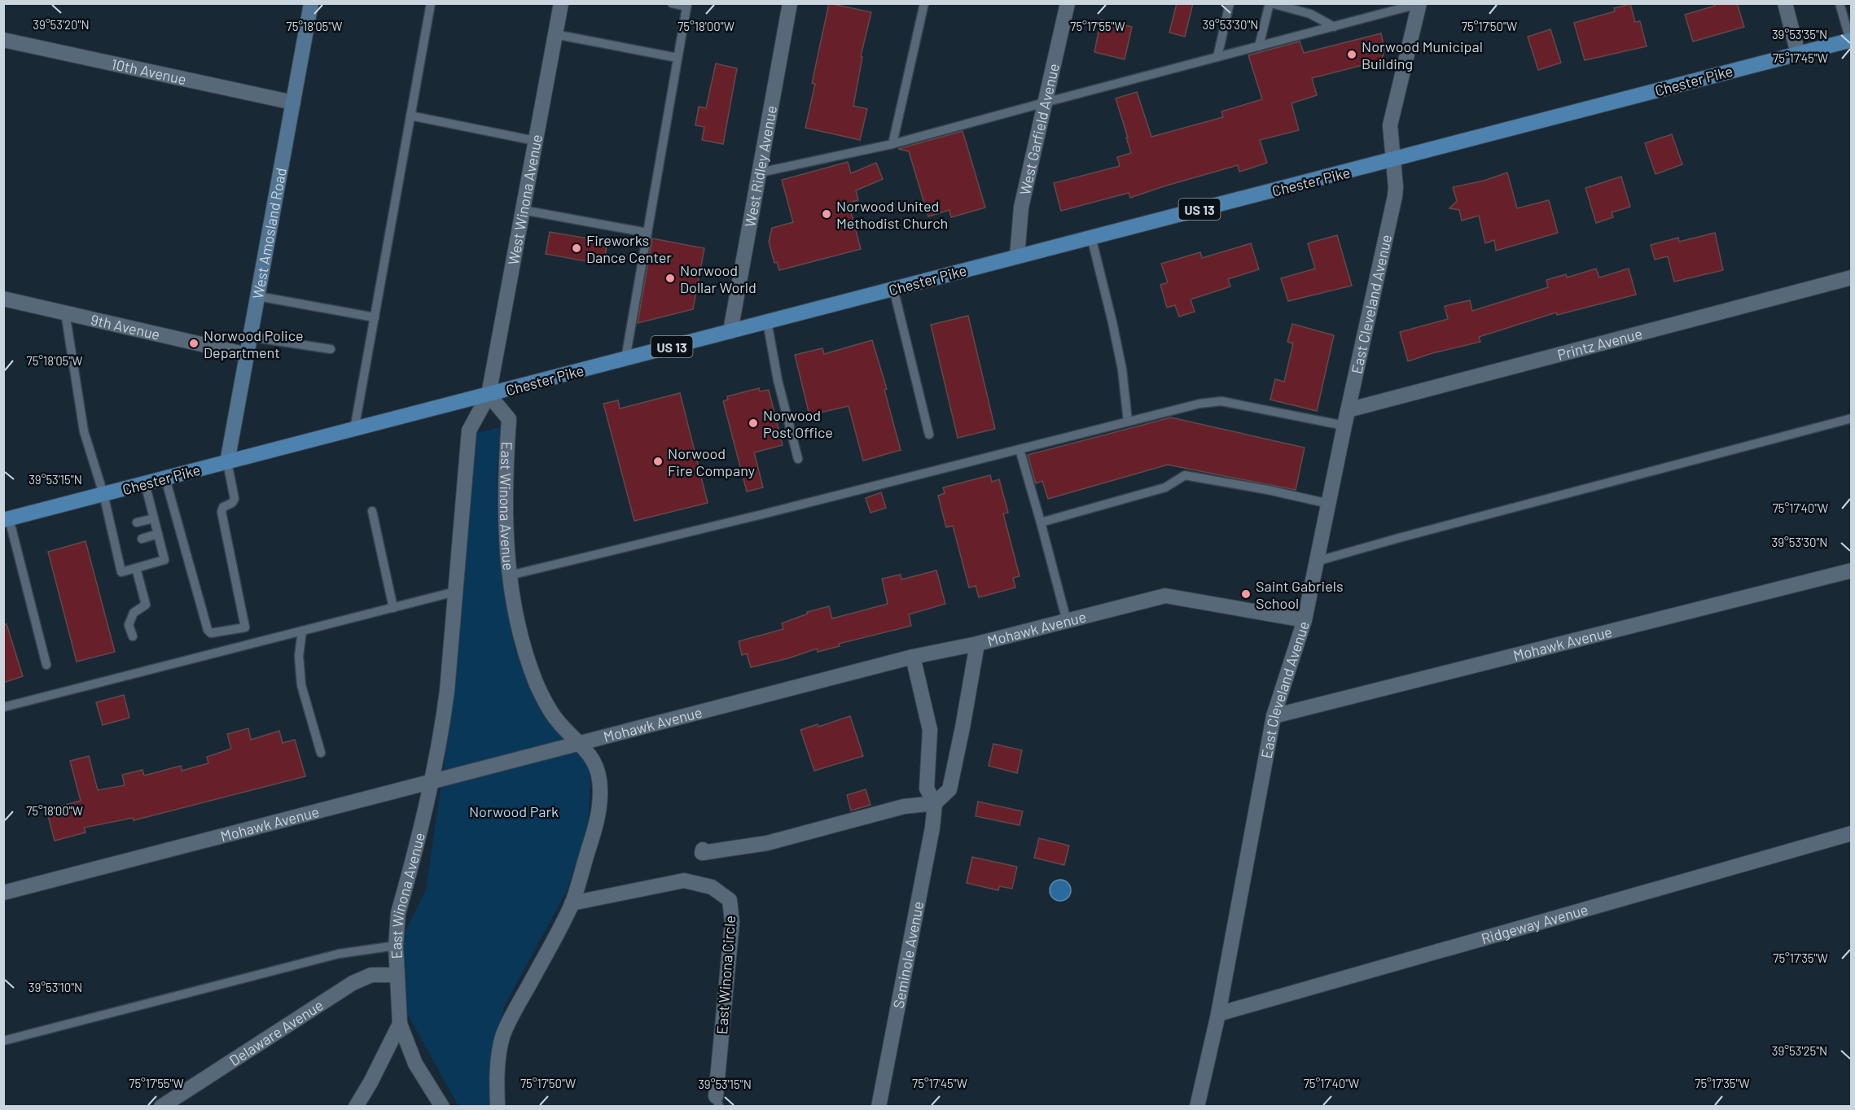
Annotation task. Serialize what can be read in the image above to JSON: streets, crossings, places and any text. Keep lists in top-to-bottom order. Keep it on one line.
{"streets":{"main road":["Chester Pike","US 13"],"street":["10th Avenue","West Garfield Avenue","West Ridley Avenue","West Winona Avenue","West Amosland Road","East Cleveland Avenue","9th Avenue","Printz Avenue","East Winona Avenue","Mohawk Avenue","Ridgeway Avenue","Seminole Avenue","East Winona Circle","Delaware Avenue"]},"crossings":[["10th Avenue","West Amosland Road"],["Chester Pike","West Garfield Avenue"],["Chester Pike","West Ridley Avenue"],["Chester Pike","West Winona Avenue"],["Chester Pike","West Amosland Road"],["Chester Pike","East Cleveland Avenue"],["Chester Pike","East Winona Avenue"],["West Winona Avenue","East Winona Avenue"],["West Amosland Road","9th Avenue"],["East Cleveland Avenue","Printz Avenue"],["East Cleveland Avenue","Mohawk Avenue"],["East Cleveland Avenue","Ridgeway Avenue"],["East Winona Avenue","Mohawk Avenue"],["East Winona Avenue","East Winona Circle"],["East Winona Avenue","Delaware Avenue"],["Mohawk Avenue","Seminole Avenue"]],"parks":["Norwood Park"],"places":["Norwood Municipal Building","Norwood United Methodist Church","Fireworks Dance Center","Norwood Dollar World","Norwood Police Department","Norwood Post Office","Norwood Fire Company","Saint Gabriels School"],"coordinates":["39°53'20\"N","39°53'30\"N","75°18'05\"W","75°18'00\"W","75°17'55\"W","75°17'50\"W","39°53'35\"N","75°17'45\"W","39°53'15\"N","75°17'40\"W","75°17'35\"W","39°53'10\"N","39°53'25\"N"]}
